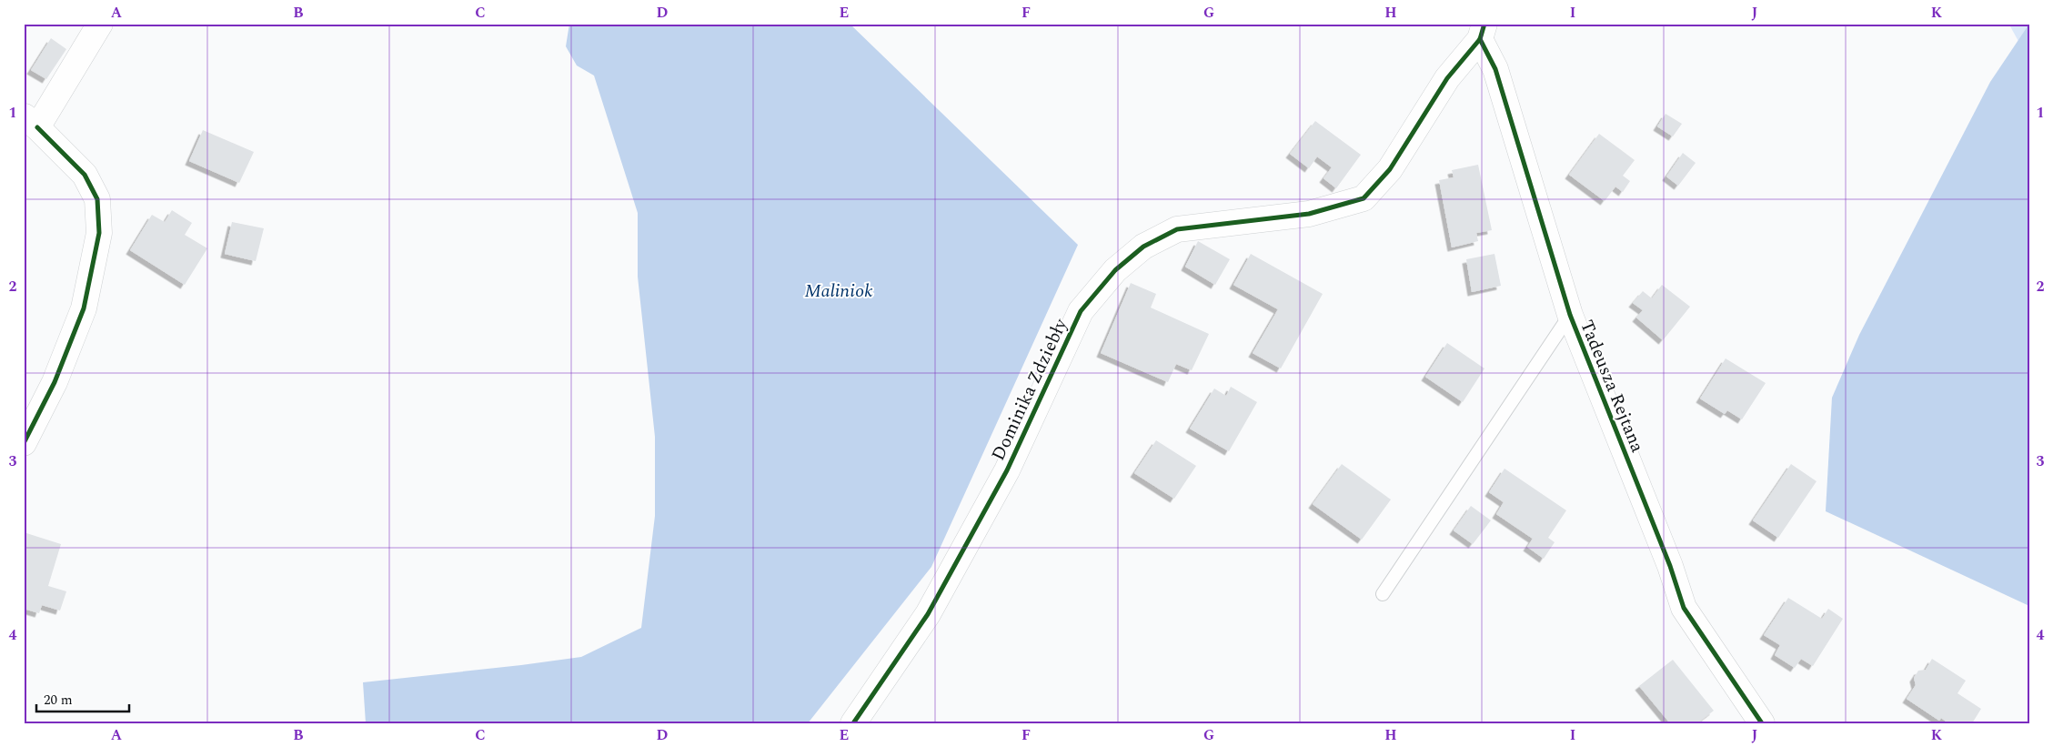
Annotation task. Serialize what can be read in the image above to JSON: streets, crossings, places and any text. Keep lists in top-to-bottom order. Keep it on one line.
{"streets":{"street":["Tadeusza Rejtana","Dominika Zdziebły"]},"crossings":[["Tadeusza Rejtana","Dominika Zdziebły"]],"parks":["Maliniok"],"scale_bar":"20 m","grid":{"columns":["A","B","C","D","E","F","G","H","I","J","K"],"rows":["1","2","3","4"]}}
